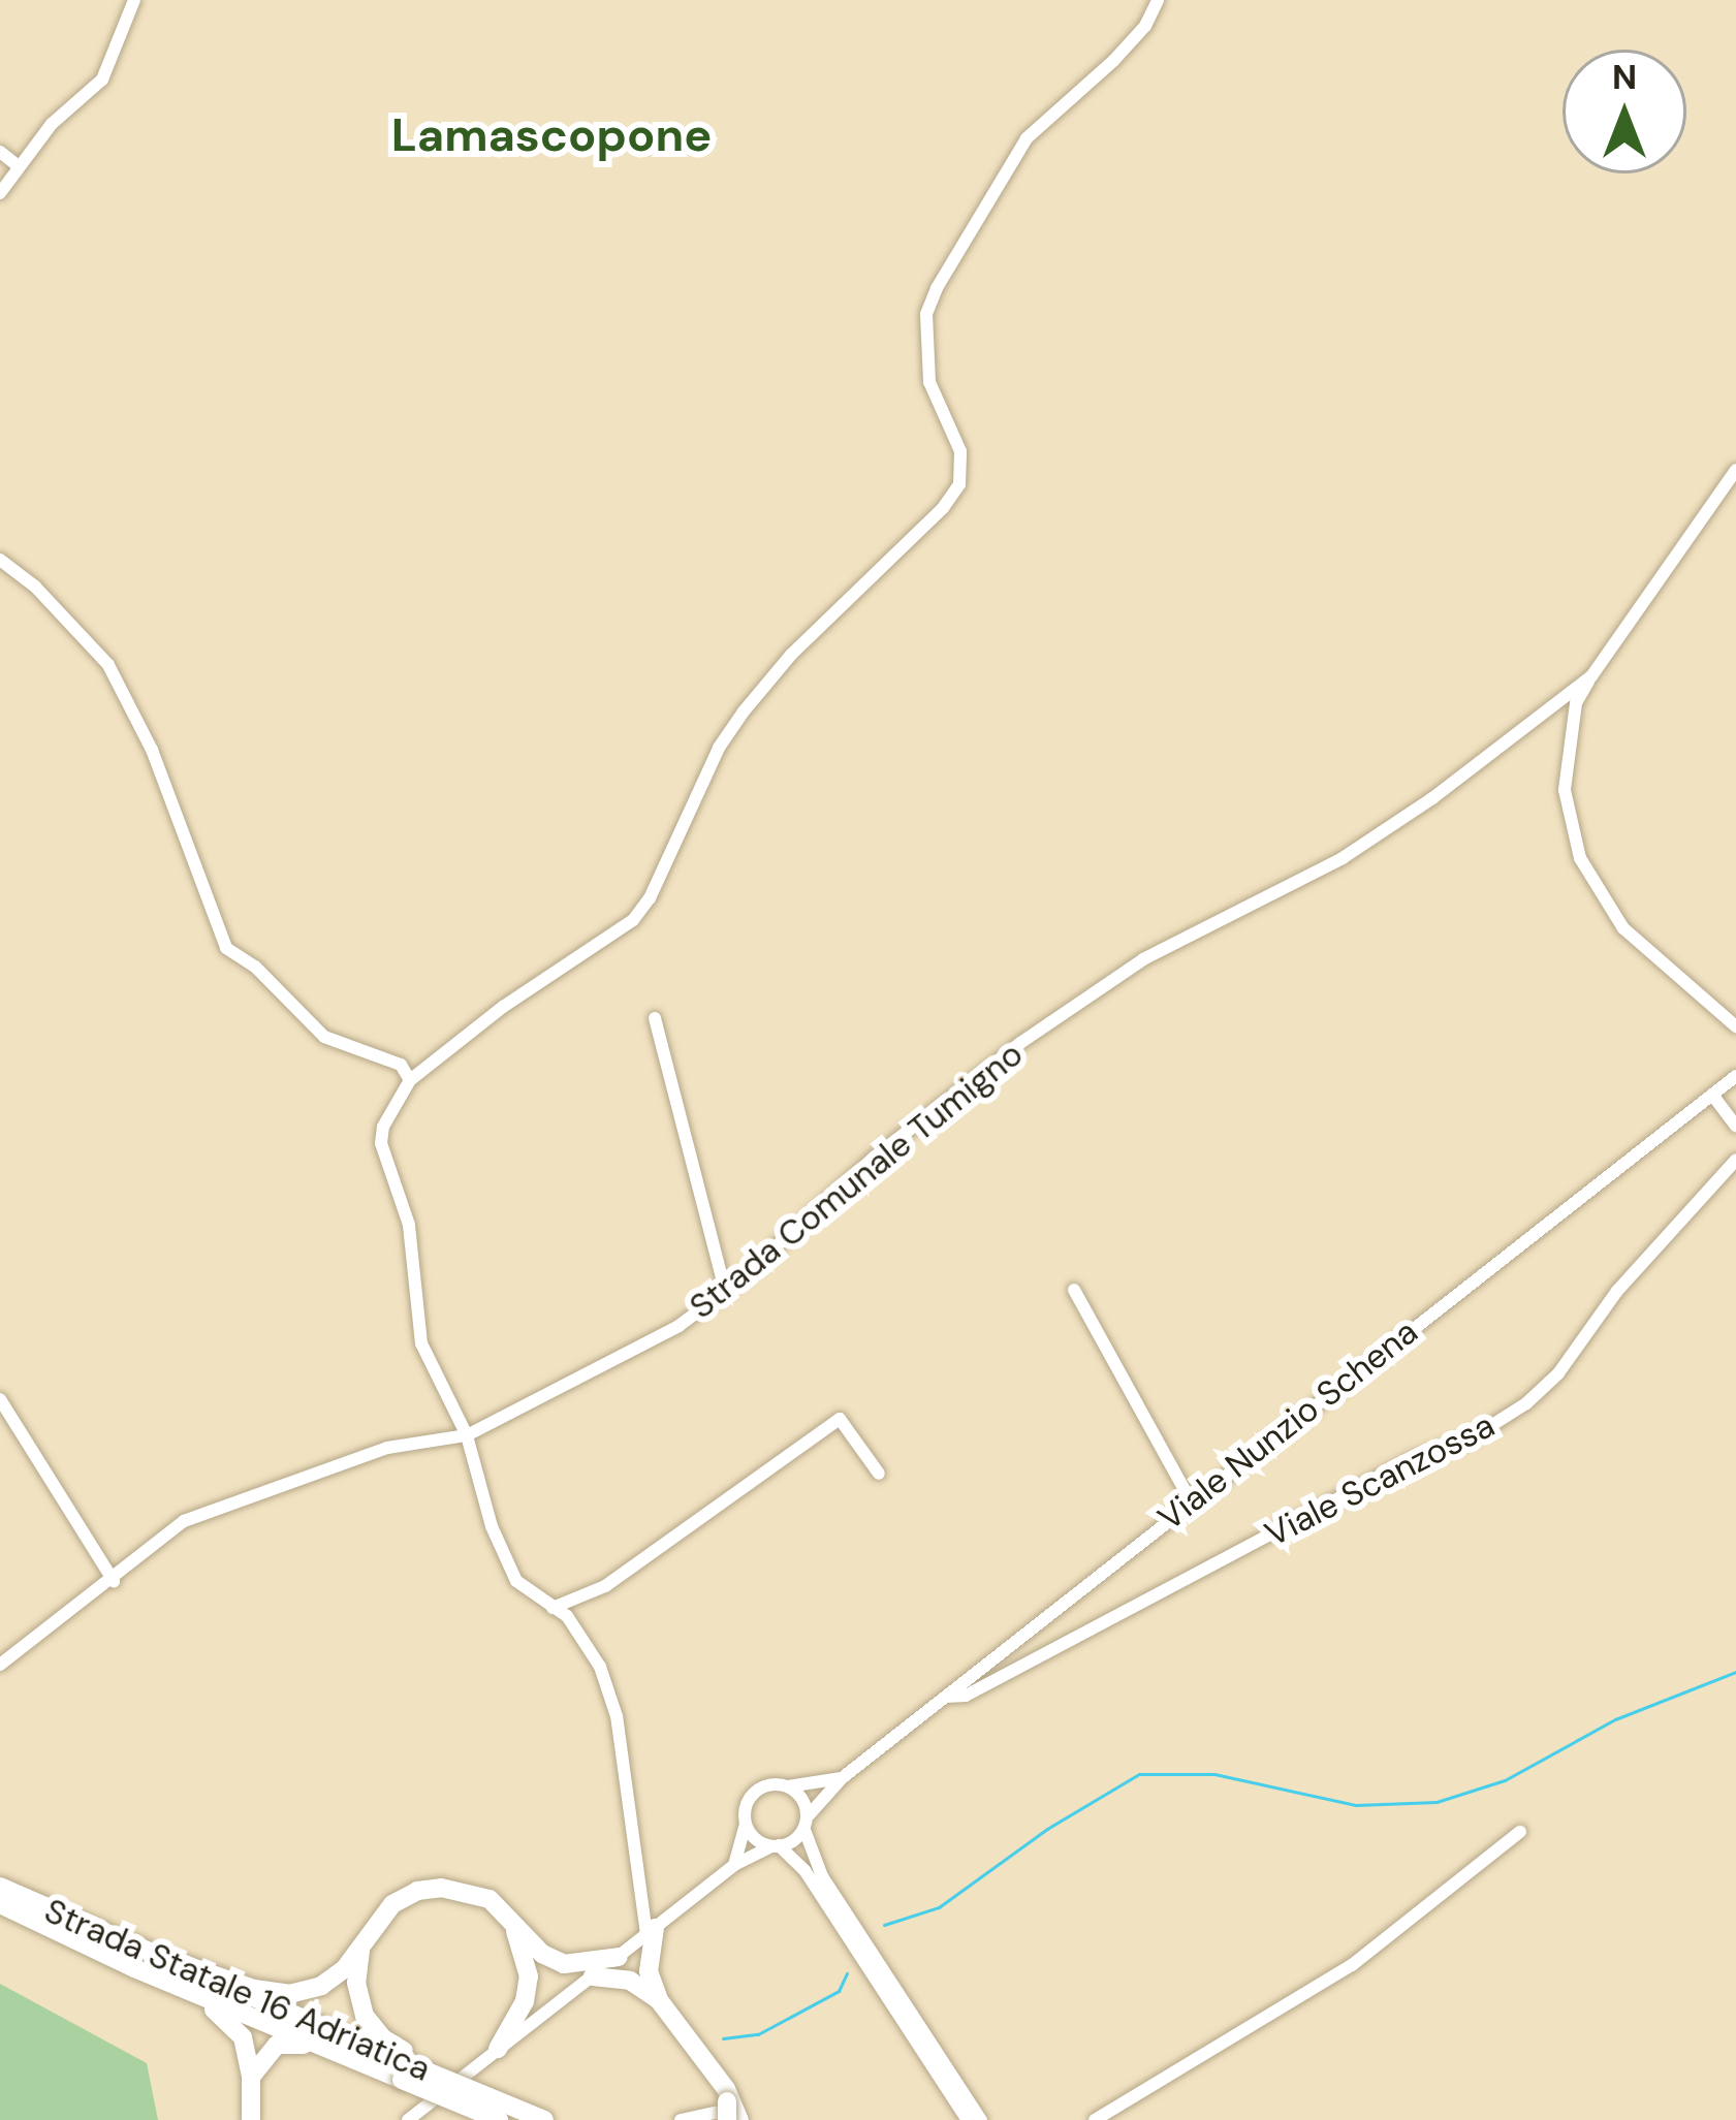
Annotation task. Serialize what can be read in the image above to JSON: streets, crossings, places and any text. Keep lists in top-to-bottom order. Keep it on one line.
{"streets":{"highway":["Strada Statale 16 Adriatica"],"street":["Strada Comunale Tumigno","Viale Nunzio Schena","Viale Scanzossa"]},"crossings":[["Viale Nunzio Schena","Viale Scanzossa"]],"districts":["Lamascopone"],"north":"top"}
